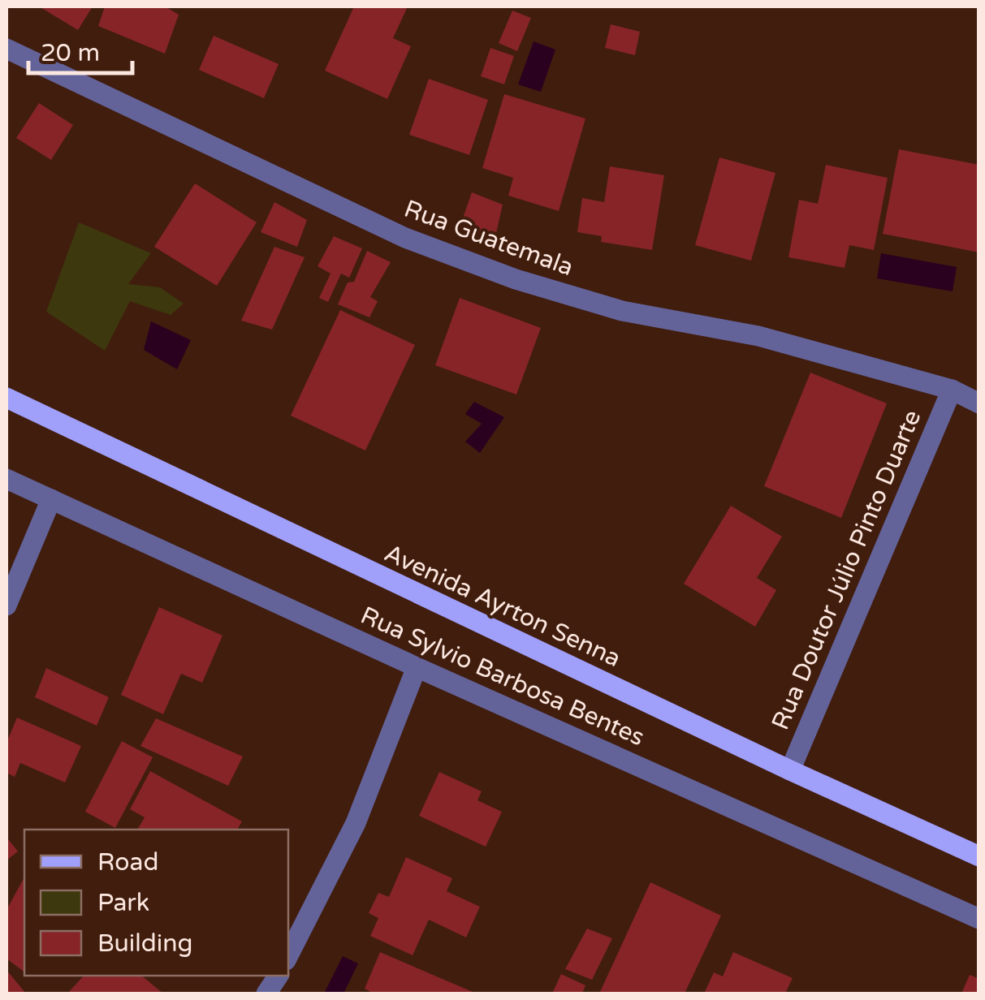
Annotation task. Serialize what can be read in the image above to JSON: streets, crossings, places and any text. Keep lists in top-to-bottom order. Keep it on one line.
{"streets":{"main road":["Avenida Ayrton Senna"],"street":["Rua Guatemala","Rua Doutor Júlio Pinto Duarte","Rua Sylvio Barbosa Bentes"]},"crossings":[["Rua Guatemala","Rua Doutor Júlio Pinto Duarte"],["Rua Doutor Júlio Pinto Duarte","Avenida Ayrton Senna"]],"legend":["Road","Park","Building"],"scale_bar":"20 m"}
